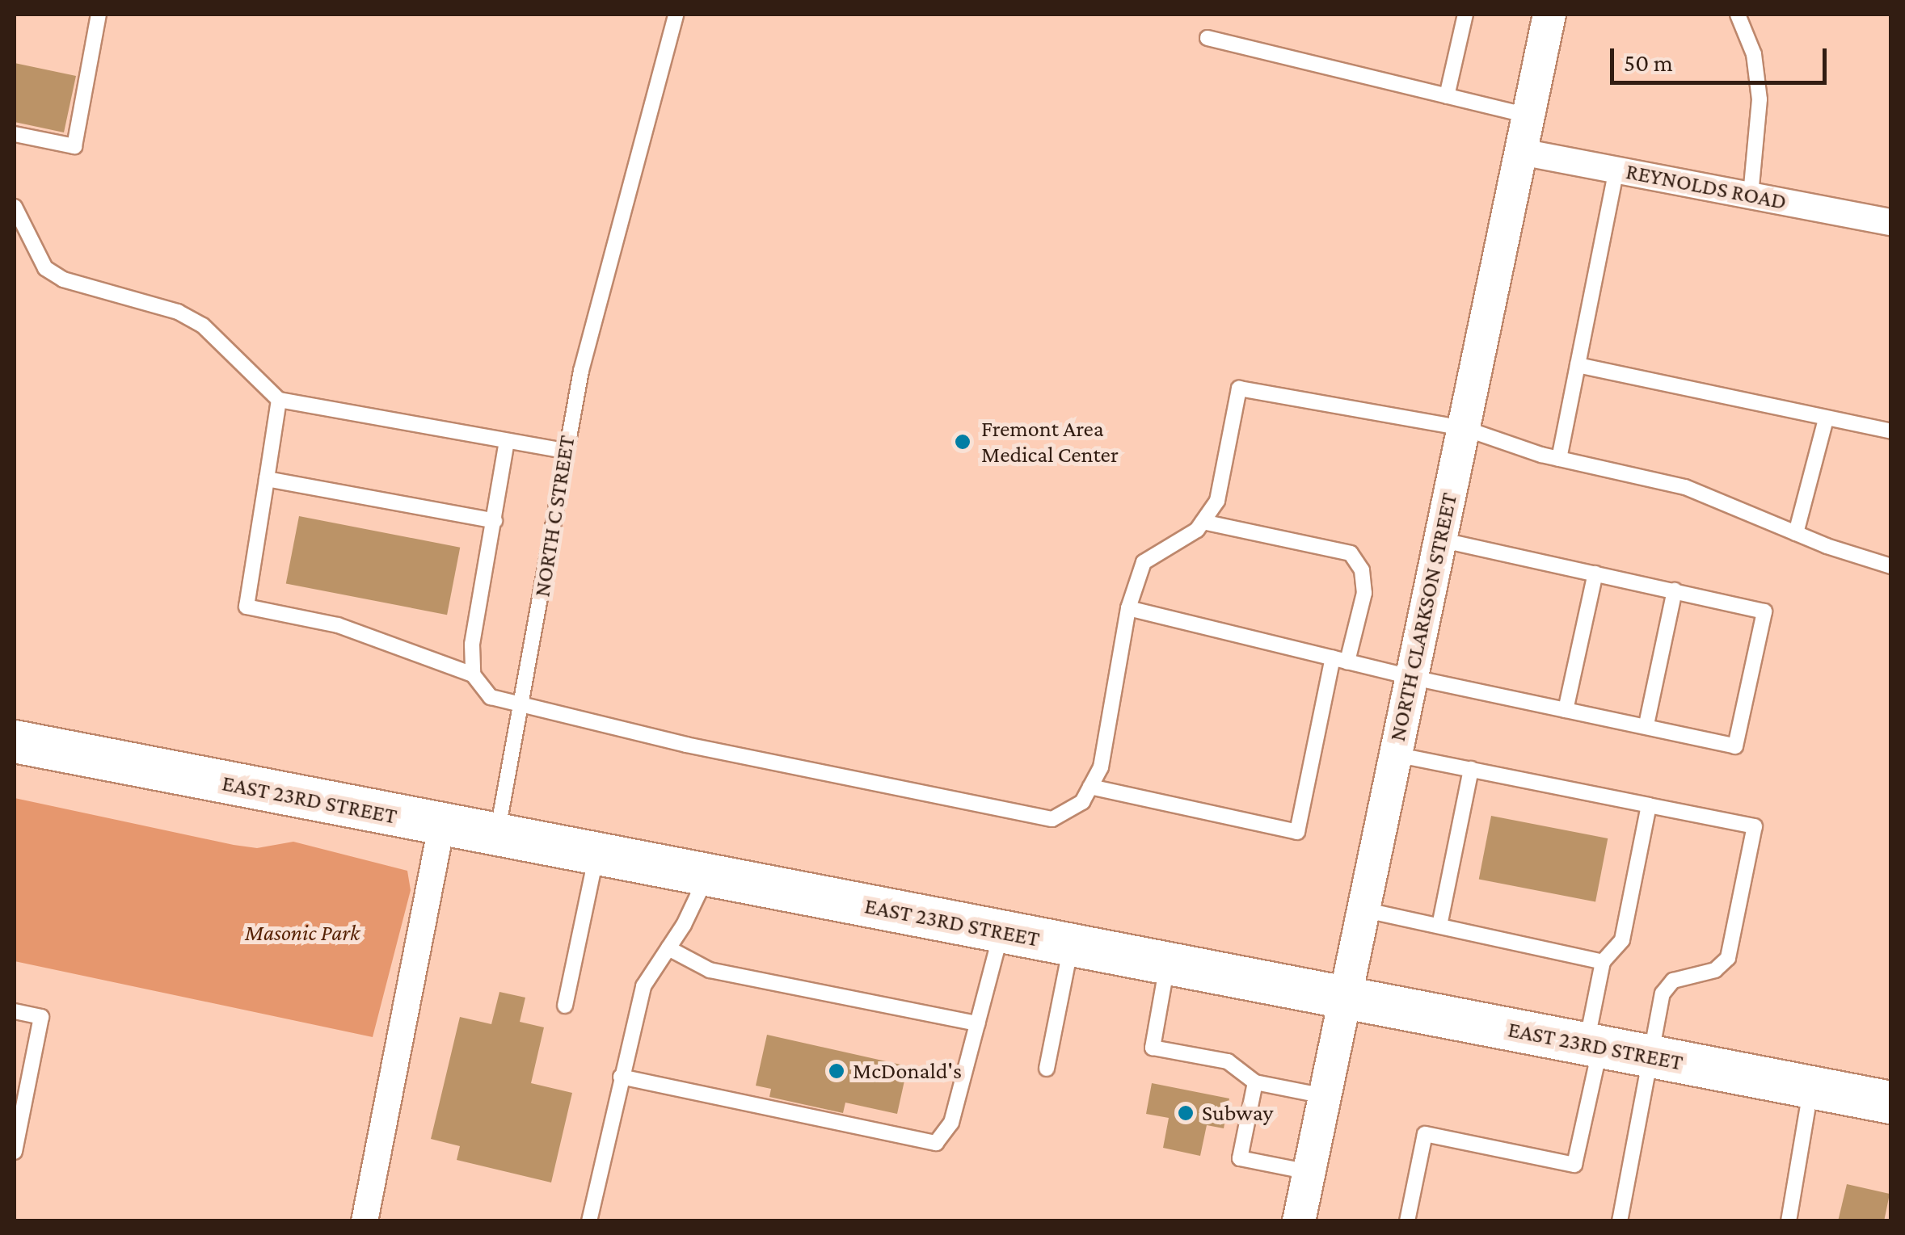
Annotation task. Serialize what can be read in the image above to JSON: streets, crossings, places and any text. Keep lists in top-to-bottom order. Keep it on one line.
{"streets":{"main road":["EAST 23RD STREET"],"street":["REYNOLDS ROAD","NORTH CLARKSON STREET"],"lane":["NORTH C STREET"]},"crossings":[["REYNOLDS ROAD","NORTH CLARKSON STREET"],["NORTH C STREET","EAST 23RD STREET"],["NORTH CLARKSON STREET","EAST 23RD STREET"]],"parks":["Masonic Park"],"places":["Fremont Area Medical Center","McDonald's","Subway"],"scale_bar":"50 m"}
